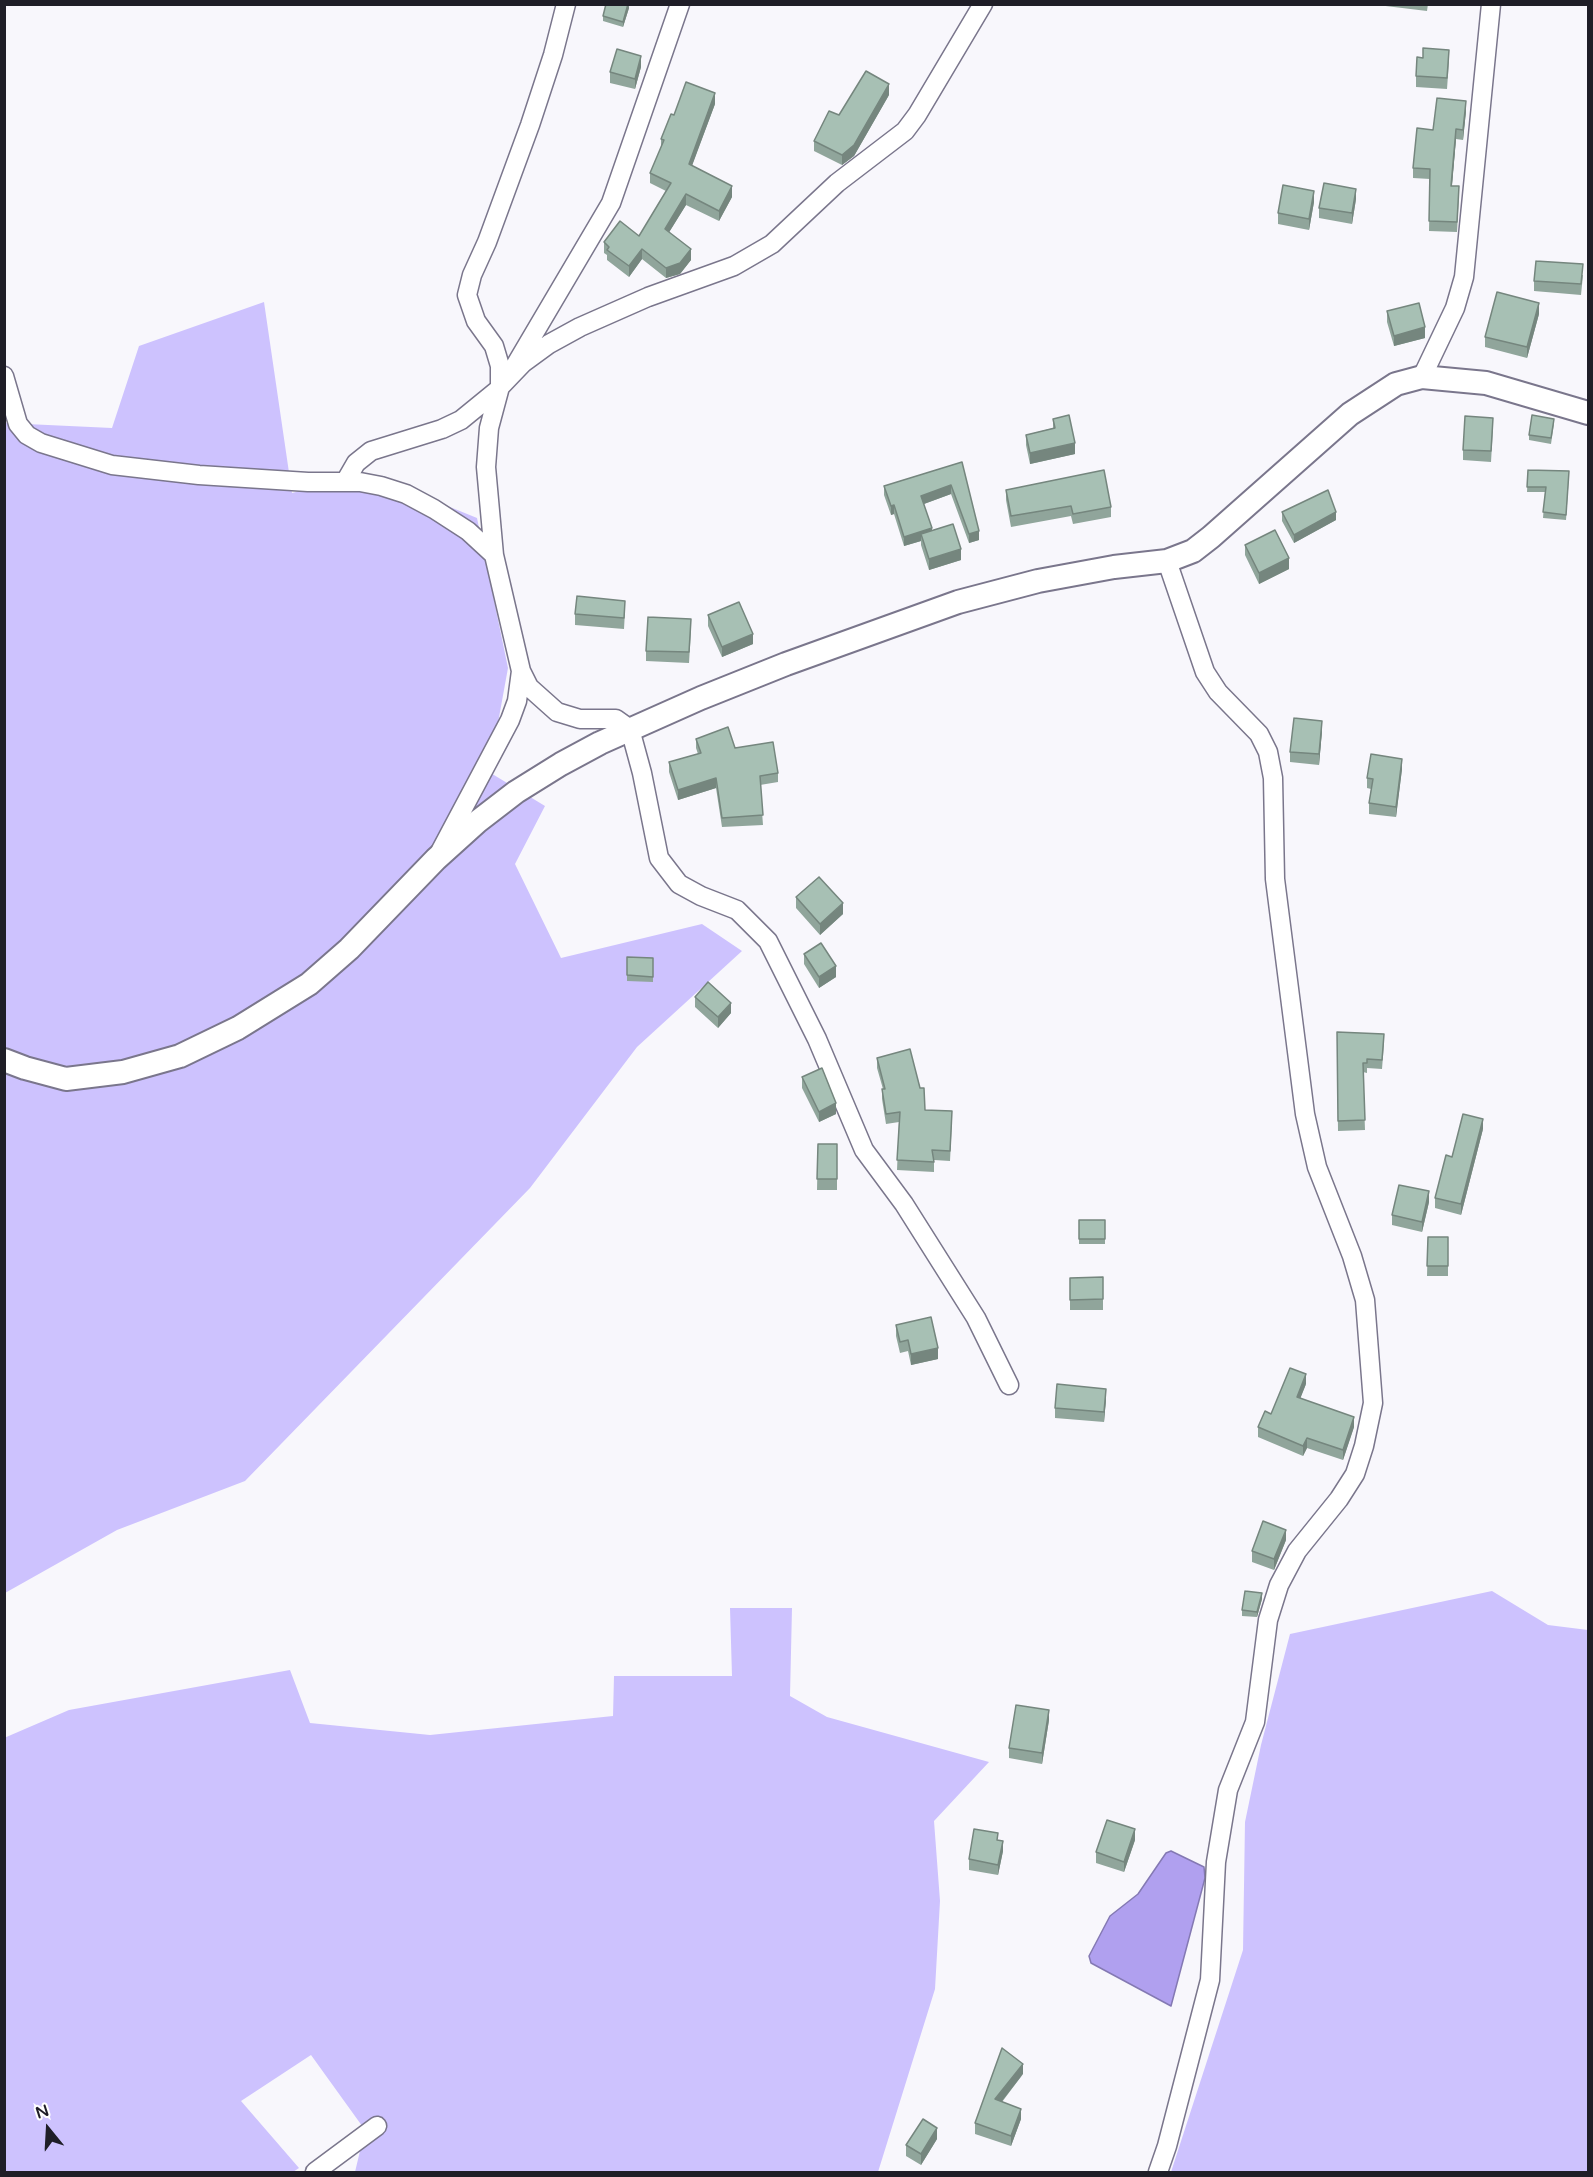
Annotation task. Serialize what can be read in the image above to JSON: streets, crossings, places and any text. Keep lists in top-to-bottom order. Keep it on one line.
{"north":"top"}
